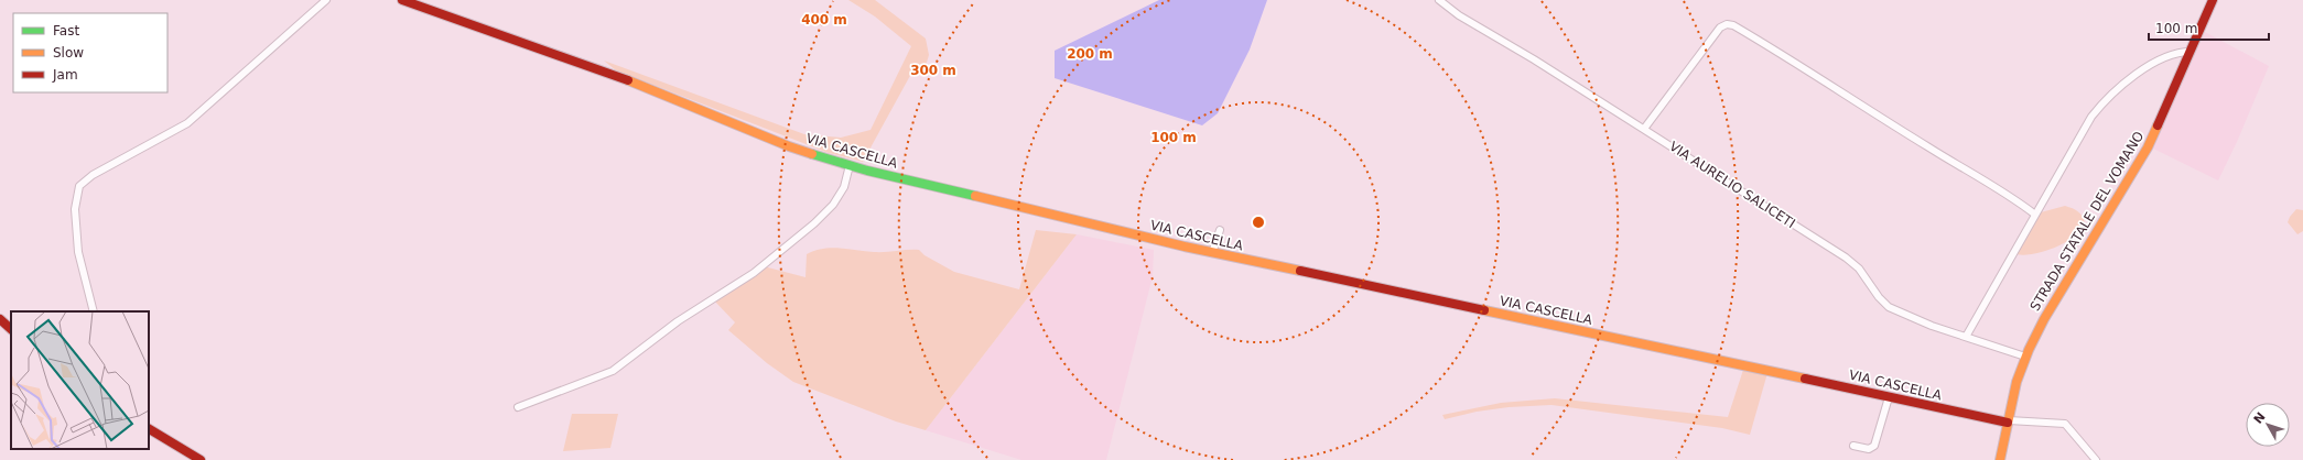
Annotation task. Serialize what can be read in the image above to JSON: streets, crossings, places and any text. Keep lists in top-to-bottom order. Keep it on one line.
{"streets":{"street":["VIA CASCELLA","VIA AURELIO SALICETI","STRADA STATALE DEL VOMANO"]},"crossings":[["VIA CASCELLA","STRADA STATALE DEL VOMANO"],["VIA AURELIO SALICETI","STRADA STATALE DEL VOMANO"]],"legend":["Fast","Slow","Jam"],"scale_bar":"100 m","north":"top left","rings":["400 m","200 m","300 m","100 m"]}
